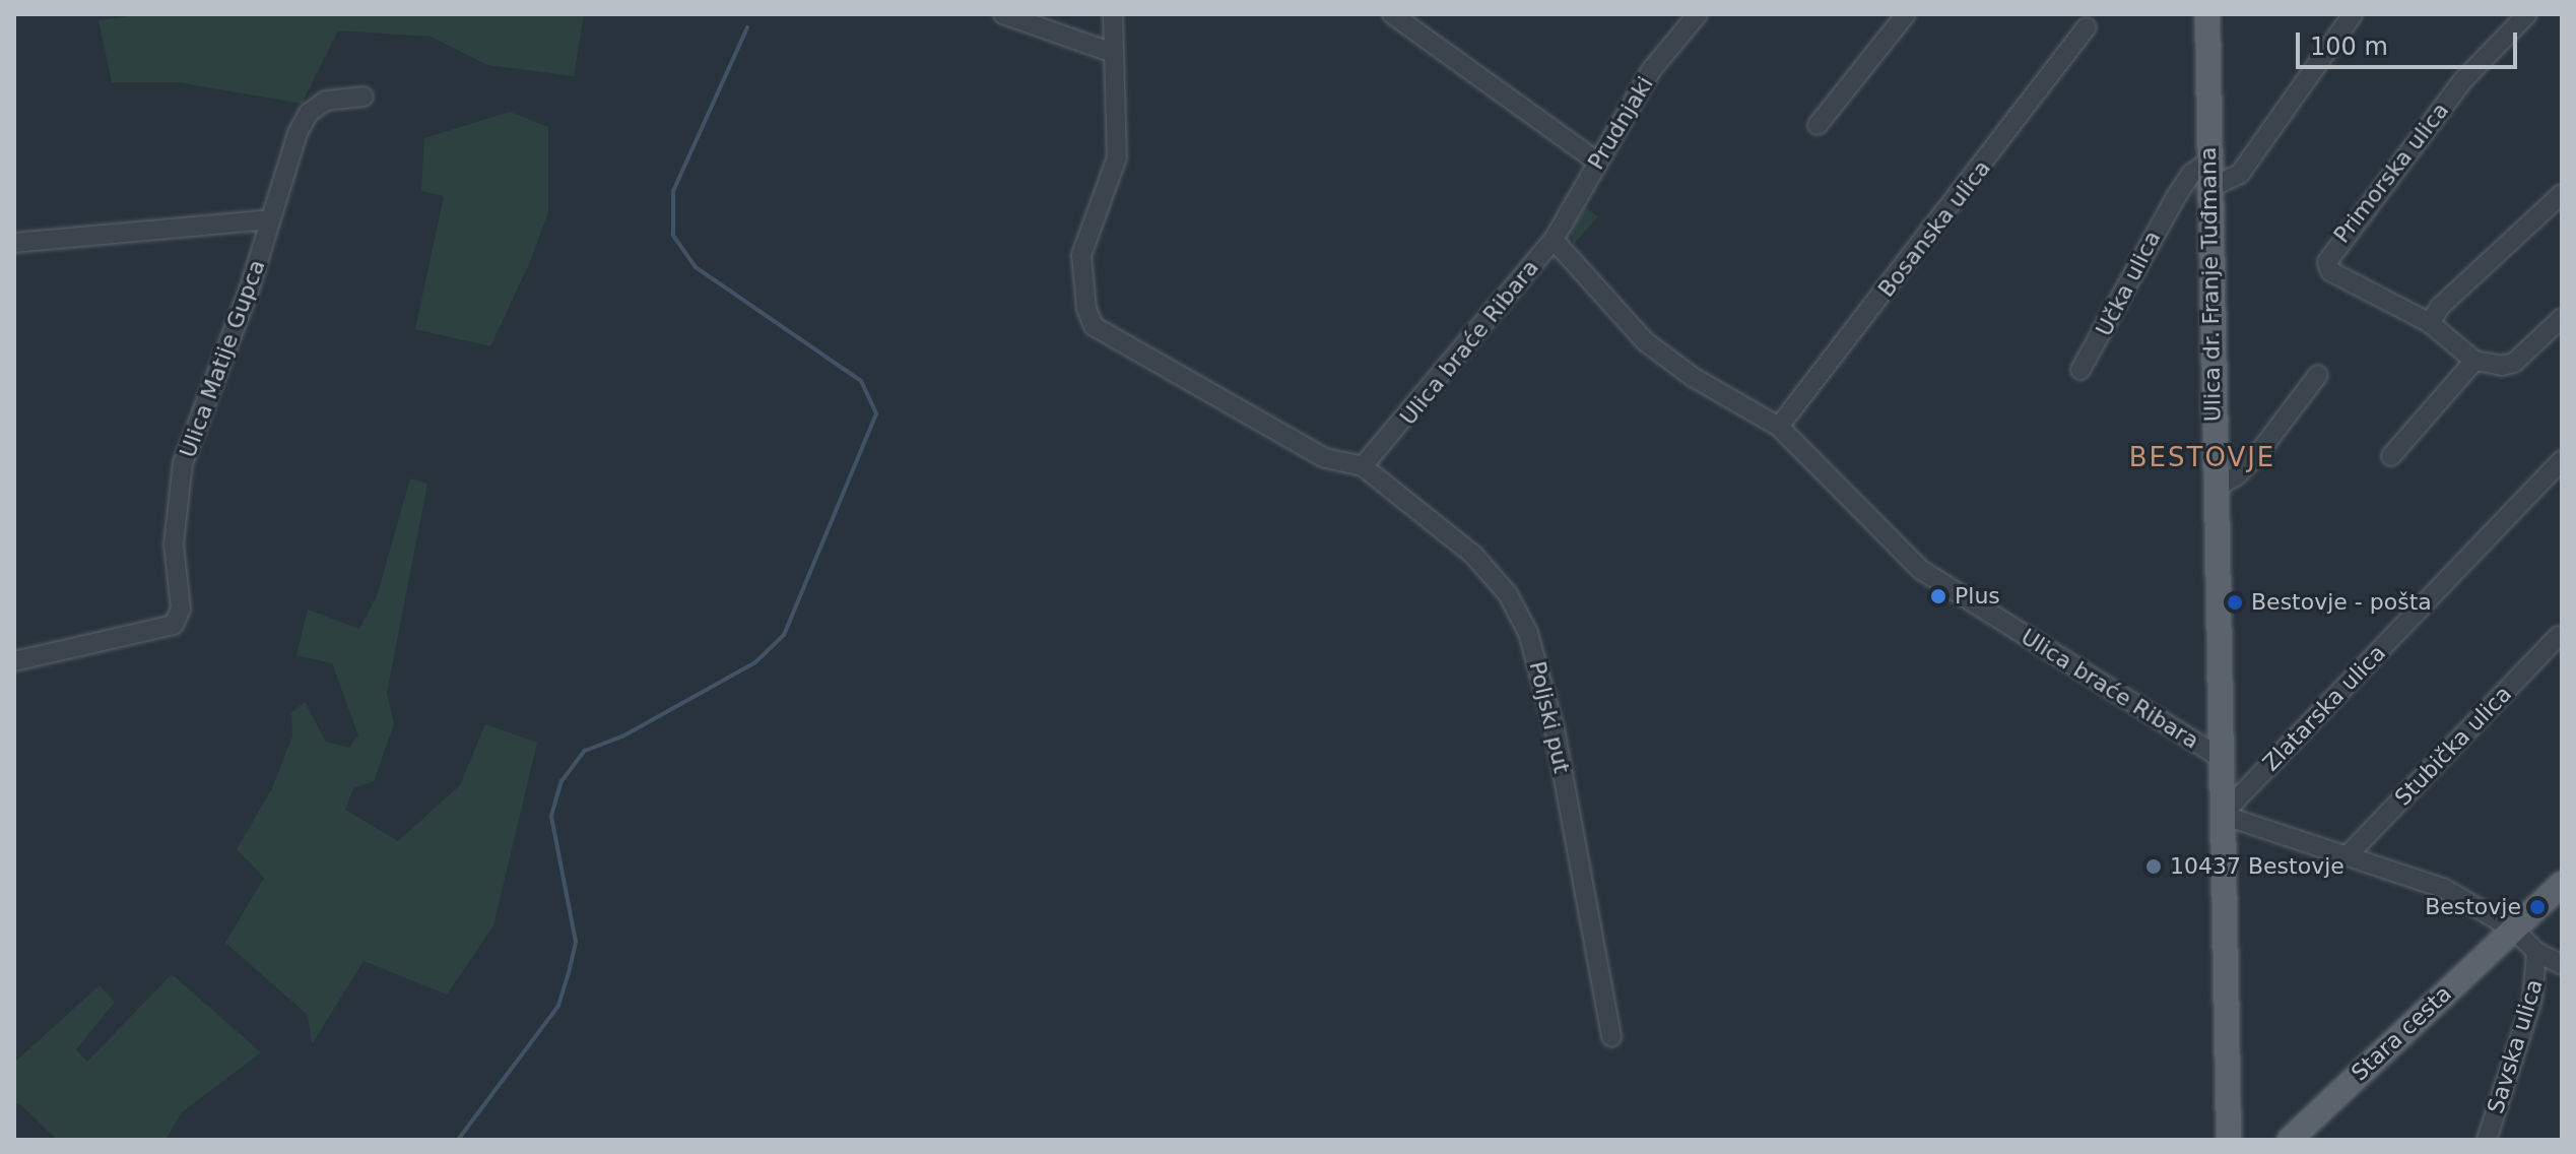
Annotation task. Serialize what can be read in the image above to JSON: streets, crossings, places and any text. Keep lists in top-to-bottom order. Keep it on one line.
{"streets":{"main road":["Ulica dr. Franje Tuđmana","Stara cesta"],"street":["Prudnjaki","Primorska ulica","Bosanska ulica","Učka ulica","Ulica braće Ribara","Ulica Matije Gupca","Zlatarska ulica","Poljski put","Stubička ulica","Savska ulica"]},"crossings":[["Prudnjaki","Ulica braće Ribara"],["Bosanska ulica","Ulica braće Ribara"],["Učka ulica","Ulica dr. Franje Tuđmana"],["Ulica dr. Franje Tuđmana","Ulica braće Ribara"],["Ulica dr. Franje Tuđmana","Zlatarska ulica"],["Ulica braće Ribara","Poljski put"]],"districts":["BESTOVJE"],"places":["Plus","Bestovje - pošta","10437 Bestovje","Bestovje"],"scale_bar":"100 m"}
